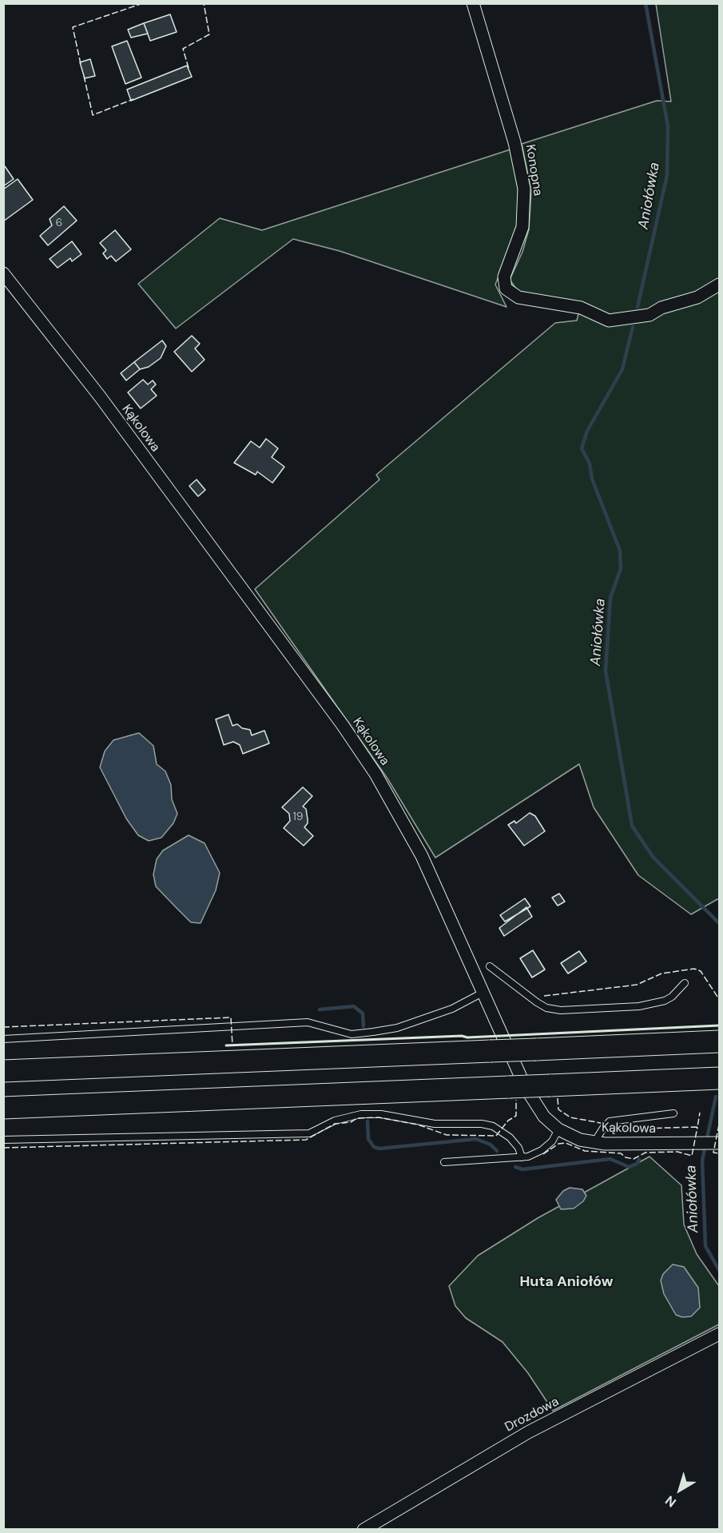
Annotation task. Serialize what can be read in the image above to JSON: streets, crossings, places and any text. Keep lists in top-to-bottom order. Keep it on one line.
{"streets":{"street":["Konopna","Kąkolowa","Drozdowa"]},"districts":["Huta Aniołów"],"water":["Aniołówka"],"house_numbers":["6","19"],"north":"bottom left"}
